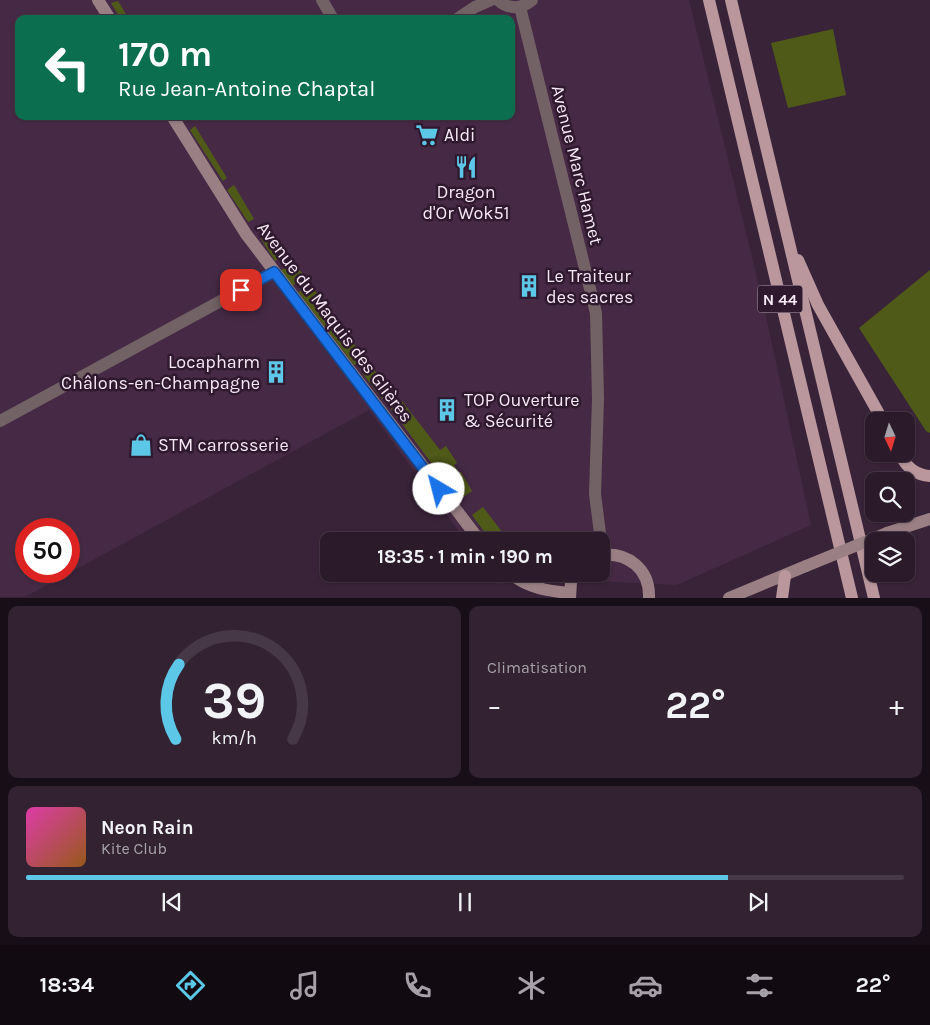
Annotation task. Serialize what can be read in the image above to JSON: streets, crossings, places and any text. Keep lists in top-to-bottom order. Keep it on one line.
{"streets":{"main road":["N 44","Avenue du Maquis des Glières"],"street":["Avenue Marc Hamet"]},"places":{"supermarket":["Aldi"],"restaurant":["Dragon d'Or Wok51"],"building":["Le Traiteur des sacres","Locapharm Châlons-en-Champagne","TOP Ouverture & Sécurité"],"shop":["STM carrosserie"]},"north":"bottom","page":{"turn":["170 m","Rue Jean-Antoine Chaptal"],"limit":"50","trip":"18:35 · 1 min · 190 m","tile":"Climatisation","heat":["−","22°","+"],"song":["Neon Rain","Kite Club"],"tabs":["18:34","22°"],"gauge":["39","km/h"]}}
